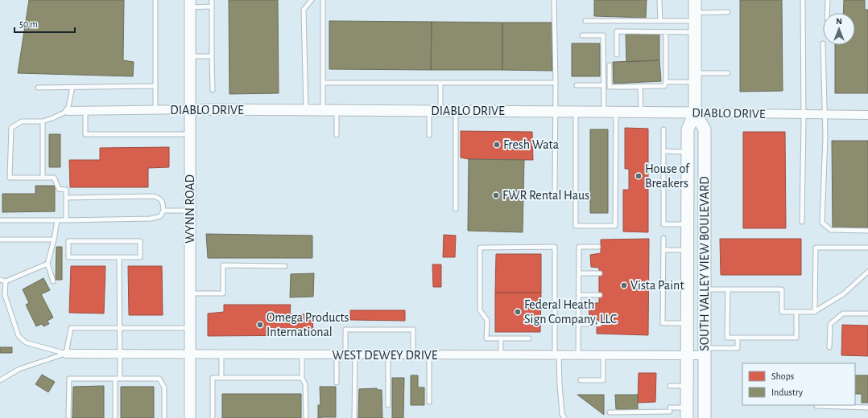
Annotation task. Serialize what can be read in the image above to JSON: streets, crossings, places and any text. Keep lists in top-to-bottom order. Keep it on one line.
{"streets":{"main road":["SOUTH VALLEY VIEW BOULEVARD"],"street":["DIABLO DRIVE","WYNN ROAD","WEST DEWEY DRIVE"]},"crossings":[["DIABLO DRIVE","WYNN ROAD"],["DIABLO DRIVE","SOUTH VALLEY VIEW BOULEVARD"],["WYNN ROAD","WEST DEWEY DRIVE"],["SOUTH VALLEY VIEW BOULEVARD","WEST DEWEY DRIVE"]],"places":["Fresh Wata","House of Breakers","FWR Rental Haus","Vista Paint","Federal Heath Sign Company, LLC","Omega Products International"],"legend":["Shops","Industry"],"scale_bar":"50 m","north":"top"}
